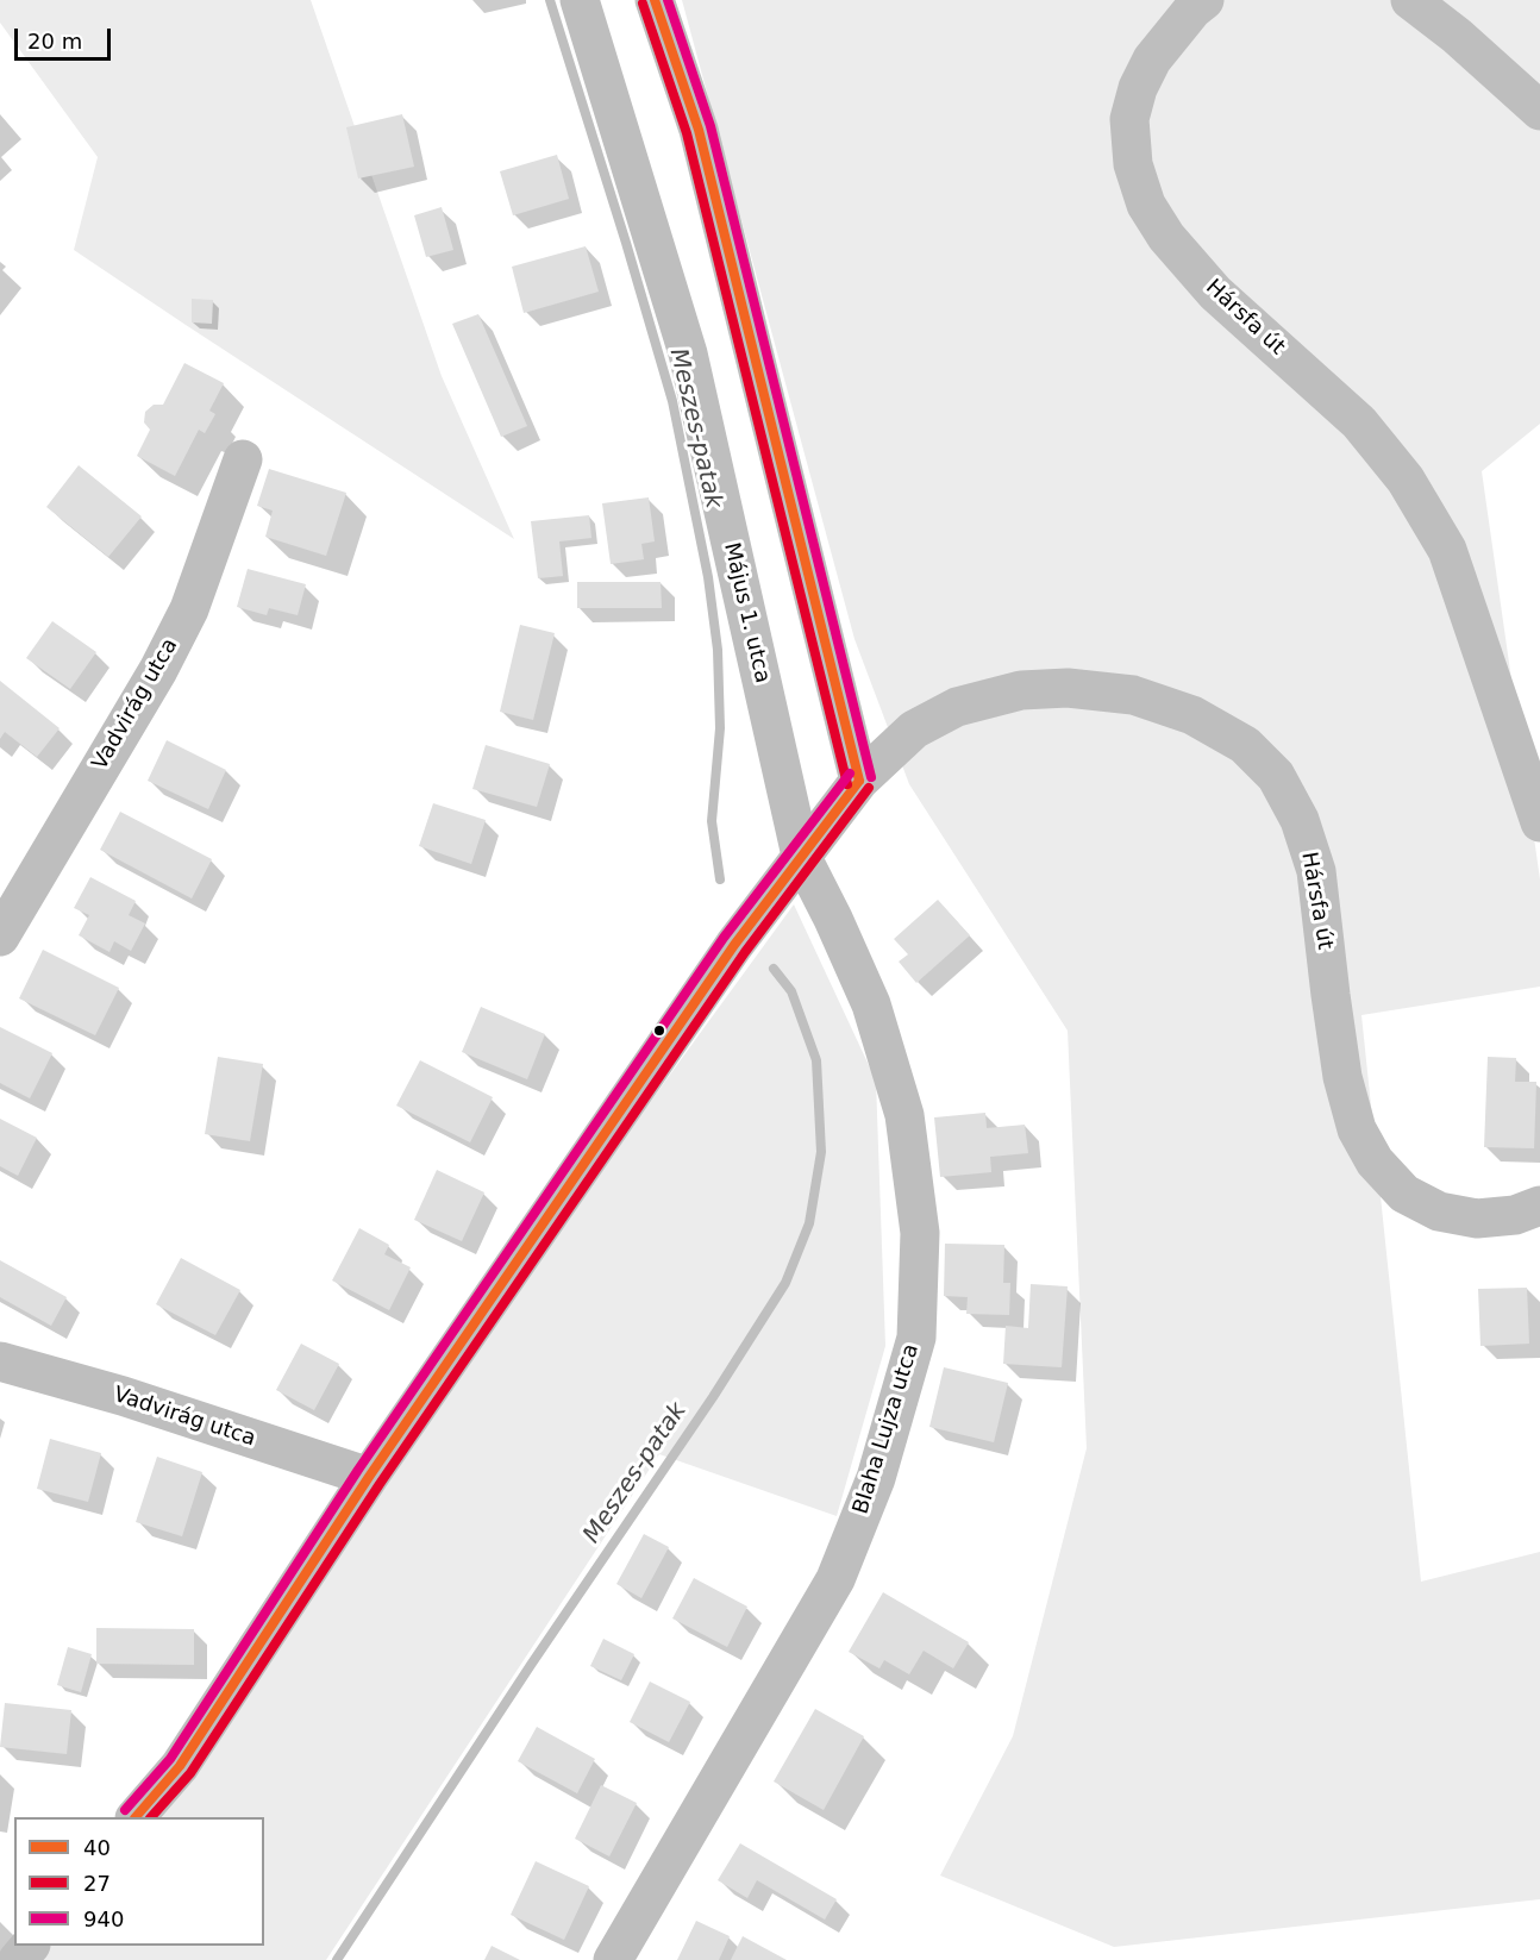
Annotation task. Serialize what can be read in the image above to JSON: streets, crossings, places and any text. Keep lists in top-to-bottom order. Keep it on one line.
{"streets":{"street":["Hársfa út","Május 1. utca","Vadvirág utca","Blaha Lujza utca"]},"crossings":[["Hársfa út","Május 1. utca"],["Hársfa út","Vadvirág utca"],["Hársfa út","Blaha Lujza utca"],["Május 1. utca","Blaha Lujza utca"]],"water":["Meszes-patak"],"lines":["transit line 40","transit line 940","transit line 27"],"legend":["40","27","940"],"scale_bar":"20 m"}
